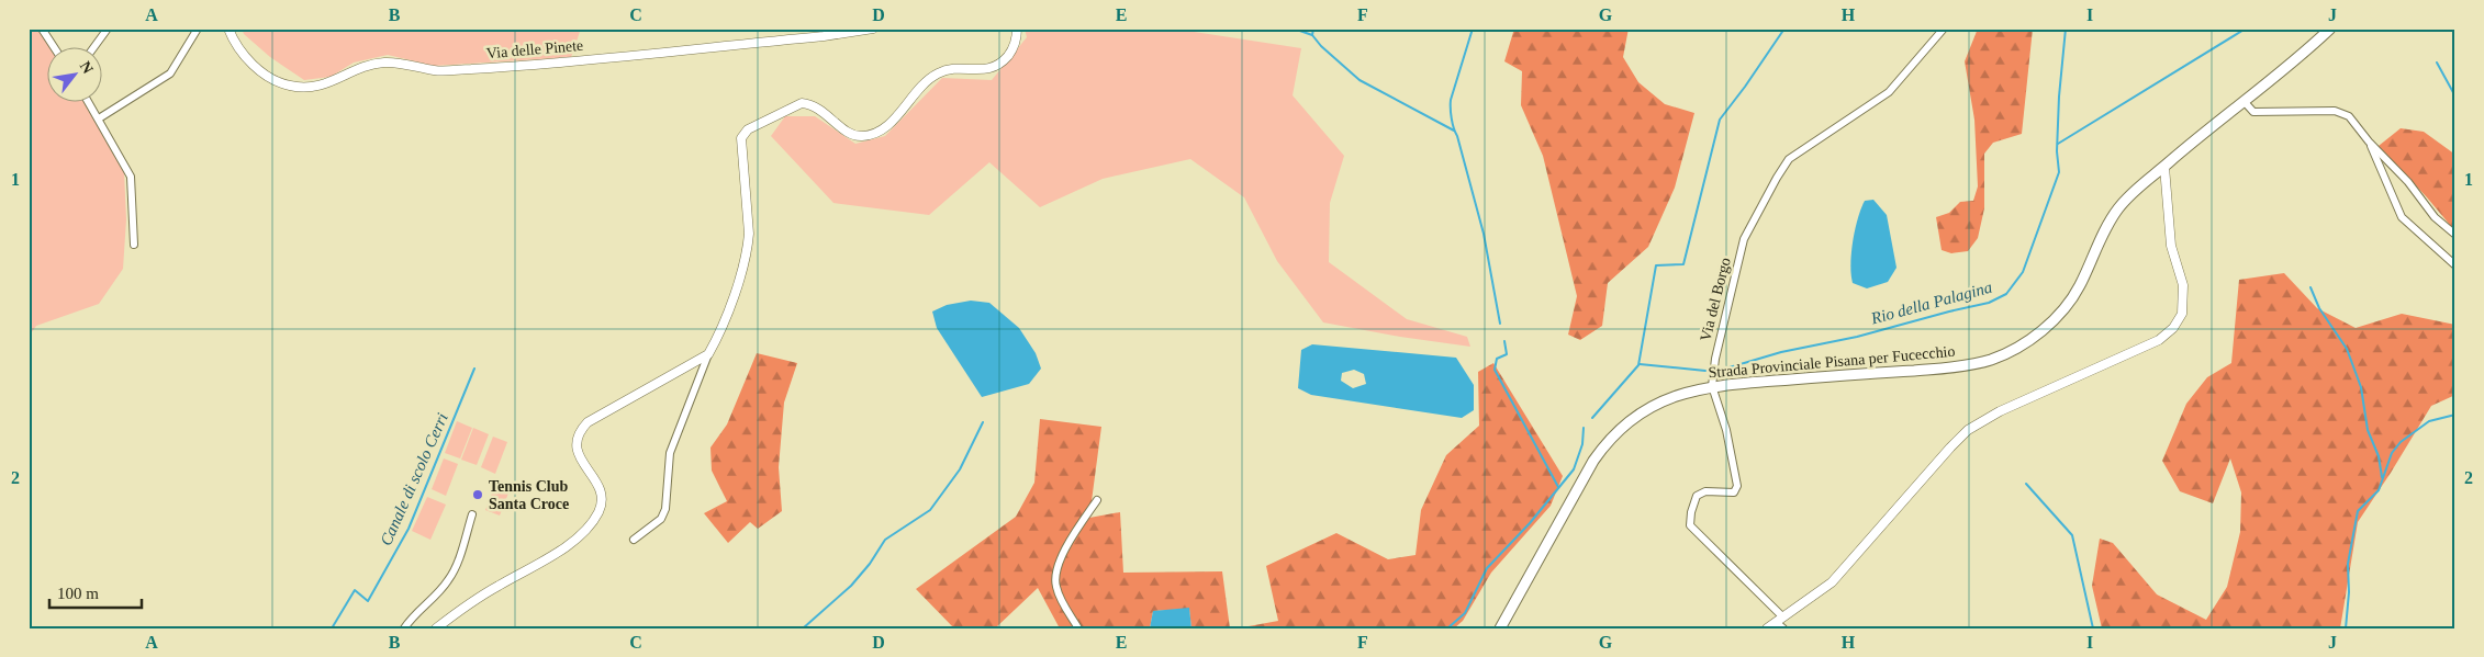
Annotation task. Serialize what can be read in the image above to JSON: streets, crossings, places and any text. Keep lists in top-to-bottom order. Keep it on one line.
{"streets":{"main road":["Strada Provinciale Pisana per Fucecchio"],"street":["Via delle Pinete","Via del Borgo"]},"crossings":[["Via del Borgo","Strada Provinciale Pisana per Fucecchio"]],"water":["Rio della Palagina","Canale di scolo Cerri"],"places":["Tennis Club Santa Croce"],"scale_bar":"100 m","north":"top right","grid":{"columns":["A","B","C","D","E","F","G","H","I","J"],"rows":["1","2"]}}
